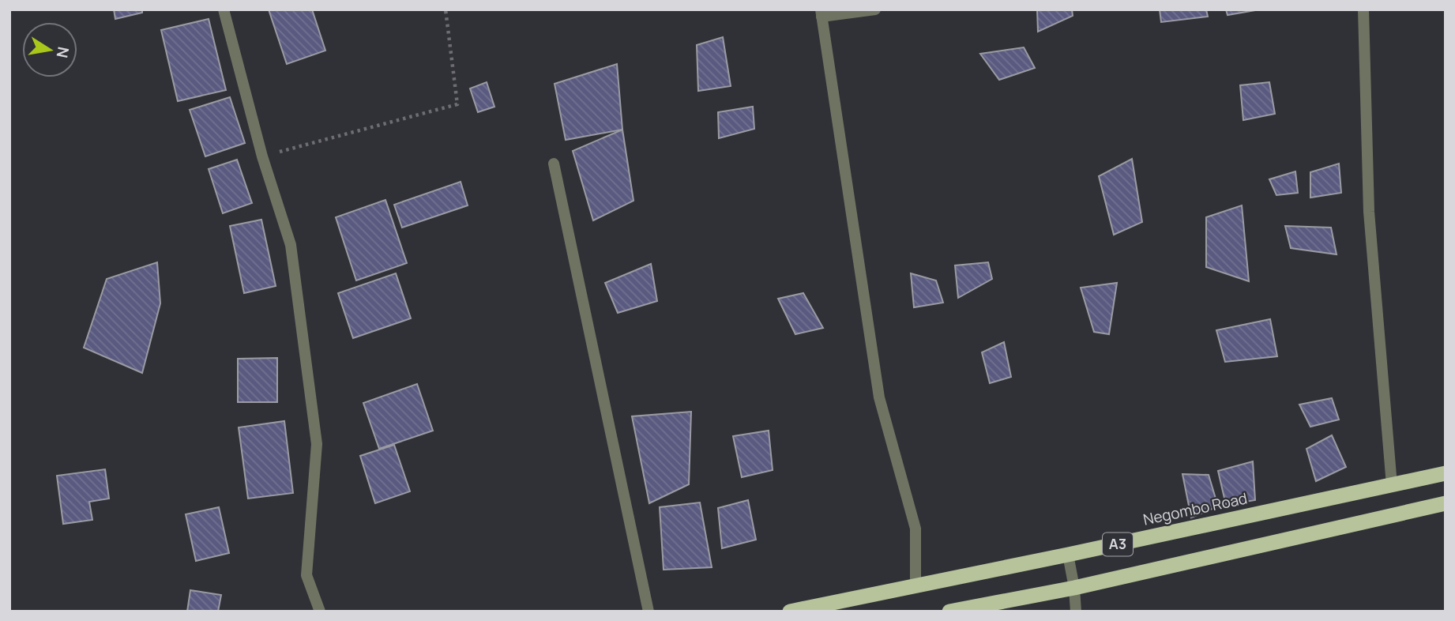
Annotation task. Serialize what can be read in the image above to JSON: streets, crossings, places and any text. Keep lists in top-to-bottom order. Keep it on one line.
{"streets":{"highway":["Negombo Road","A3"]},"north":"right"}
